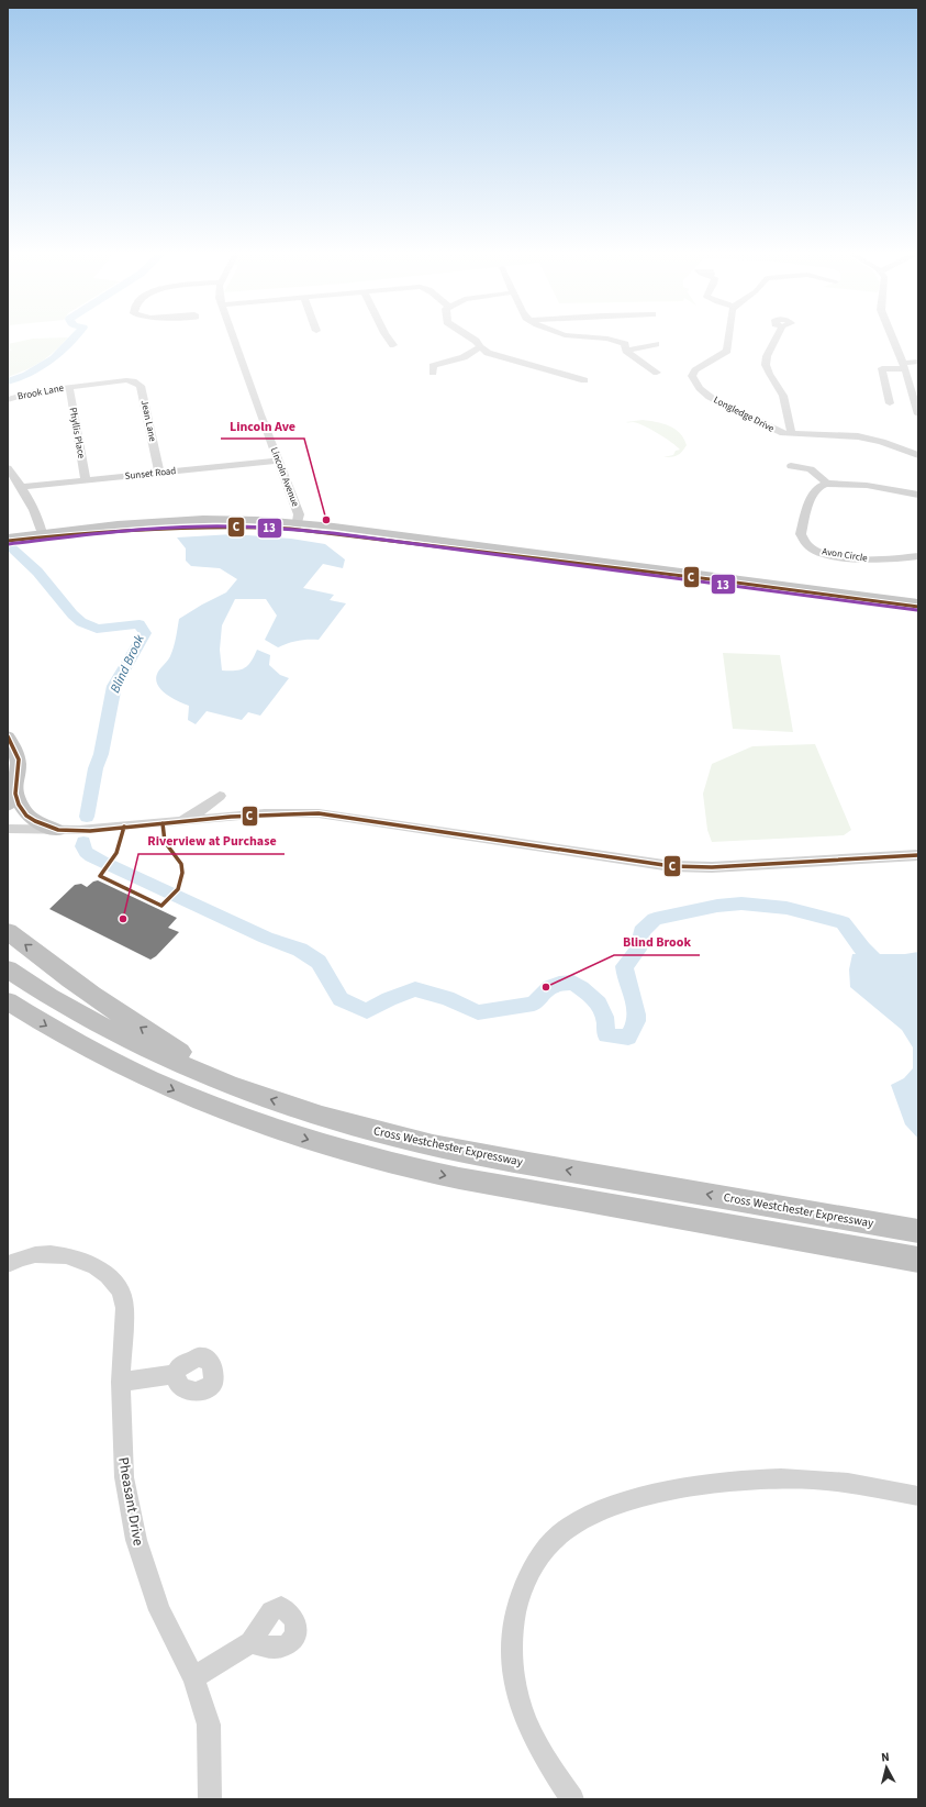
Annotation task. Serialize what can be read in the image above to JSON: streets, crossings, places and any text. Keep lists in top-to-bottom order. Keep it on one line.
{"streets":{"highway":["Cross Westchester Expressway"],"street":["Brook Lane","Longledge Drive","Jean Lane","Phyllis Place","Sunset Road","Lincoln Avenue","Avon Circle","Pheasant Drive"]},"crossings":[["Brook Lane","Jean Lane"],["Brook Lane","Phyllis Place"],["Jean Lane","Sunset Road"],["Phyllis Place","Sunset Road"],["Sunset Road","Lincoln Avenue"]],"water":["Blind Brook"],"places":["Lincoln Ave","Riverview at Purchase","Blind Brook"],"lines":["transit line C","transit line 13"],"north":"top"}
